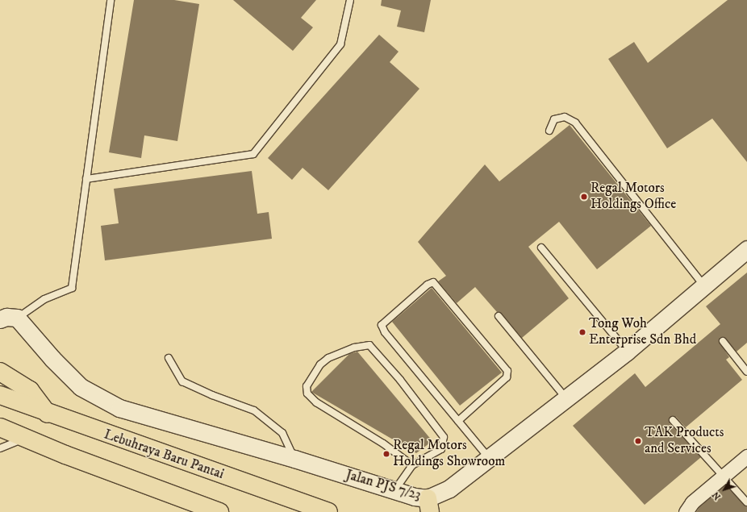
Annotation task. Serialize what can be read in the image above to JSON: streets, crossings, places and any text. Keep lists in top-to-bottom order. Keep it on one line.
{"streets":{"highway":["Lebuhraya Baru Pantai"],"street":["Jalan PJS 7/23"]},"places":["Regal Motors Holdings Office","Tong Woh Enterprise Sdn Bhd","TAK Products and Services","Regal Motors Holdings Showroom"],"north":"bottom left"}
